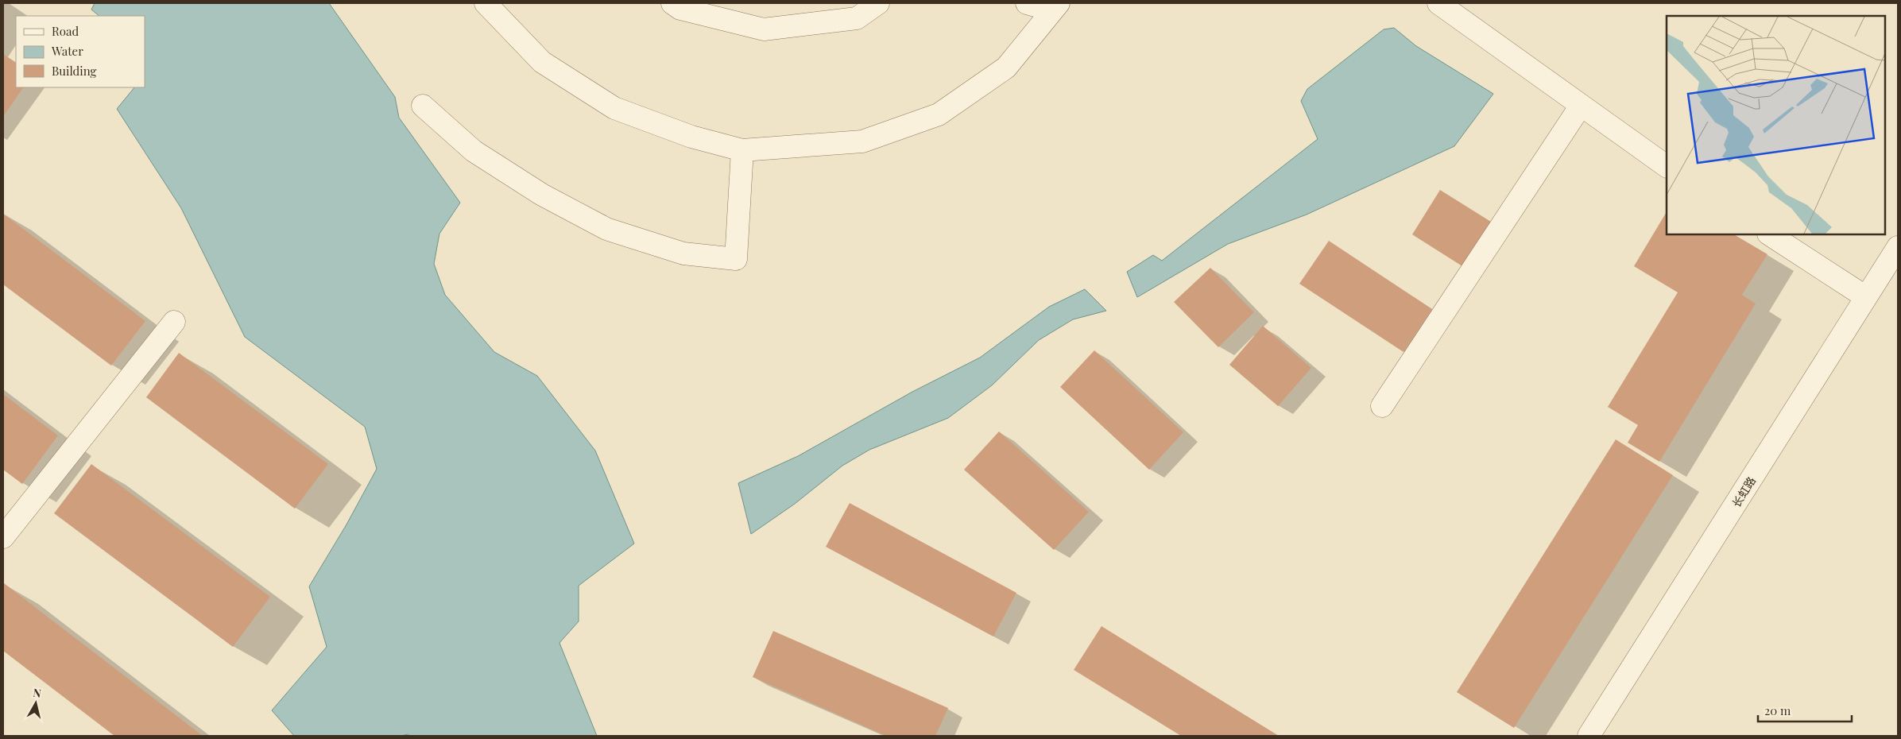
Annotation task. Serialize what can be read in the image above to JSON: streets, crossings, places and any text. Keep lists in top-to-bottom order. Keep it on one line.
{"streets":{"street":["长虹路"]},"legend":["Road","Water","Building"],"scale_bar":"20 m","north":"top"}
